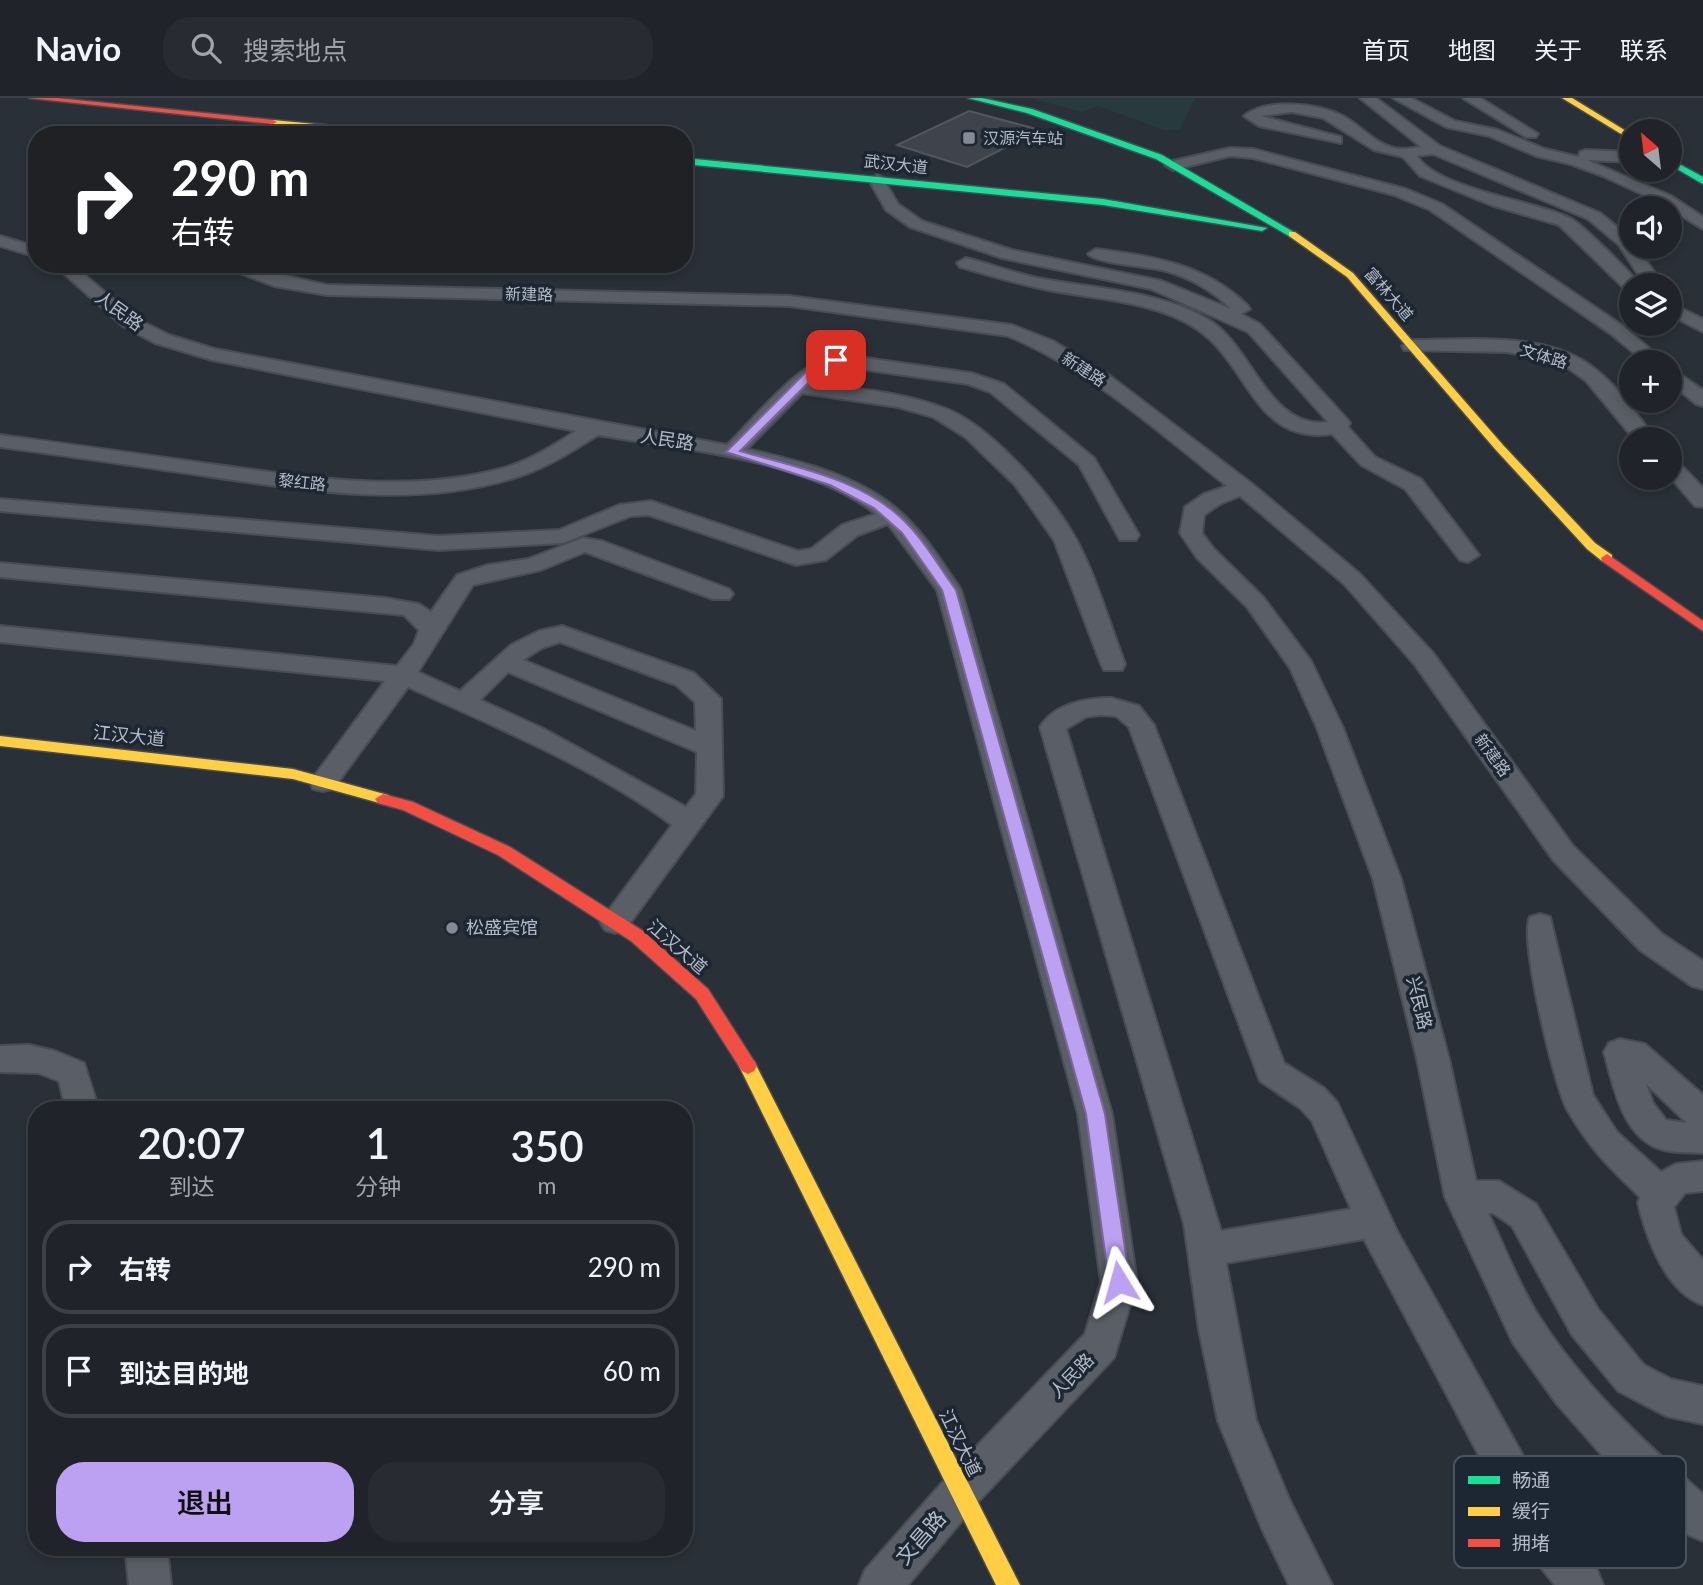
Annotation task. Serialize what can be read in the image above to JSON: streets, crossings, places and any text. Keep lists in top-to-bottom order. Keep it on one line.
{"streets":{"main road":["武汉大道","富林大道","江汉大道"],"street":["新建路","人民路","文体路","黎红路","兴民路","文昌路"]},"crossings":[["新建路","兴民路"],["富林大道","文体路"],["人民路","黎红路"],["人民路","江汉大道"],["人民路","文昌路"],["江汉大道","文昌路"]],"places":{"transit":["汉源汽车站"],"other":["松盛宾馆"]},"legend":["畅通","缓行","拥堵"],"north":"top left","page":{"header":"Navio","search":"搜索地点","nav":["首页","地图","关于","联系"],"map_buttons":["+","−"],"turn":["290 m","右转"],"eta":["20:07","到达","1","分钟","350","m"],"list":[{"name":"右转","value":"290 m"},{"name":"到达目的地","value":"60 m"}],"buttons":["退出","分享"]}}
